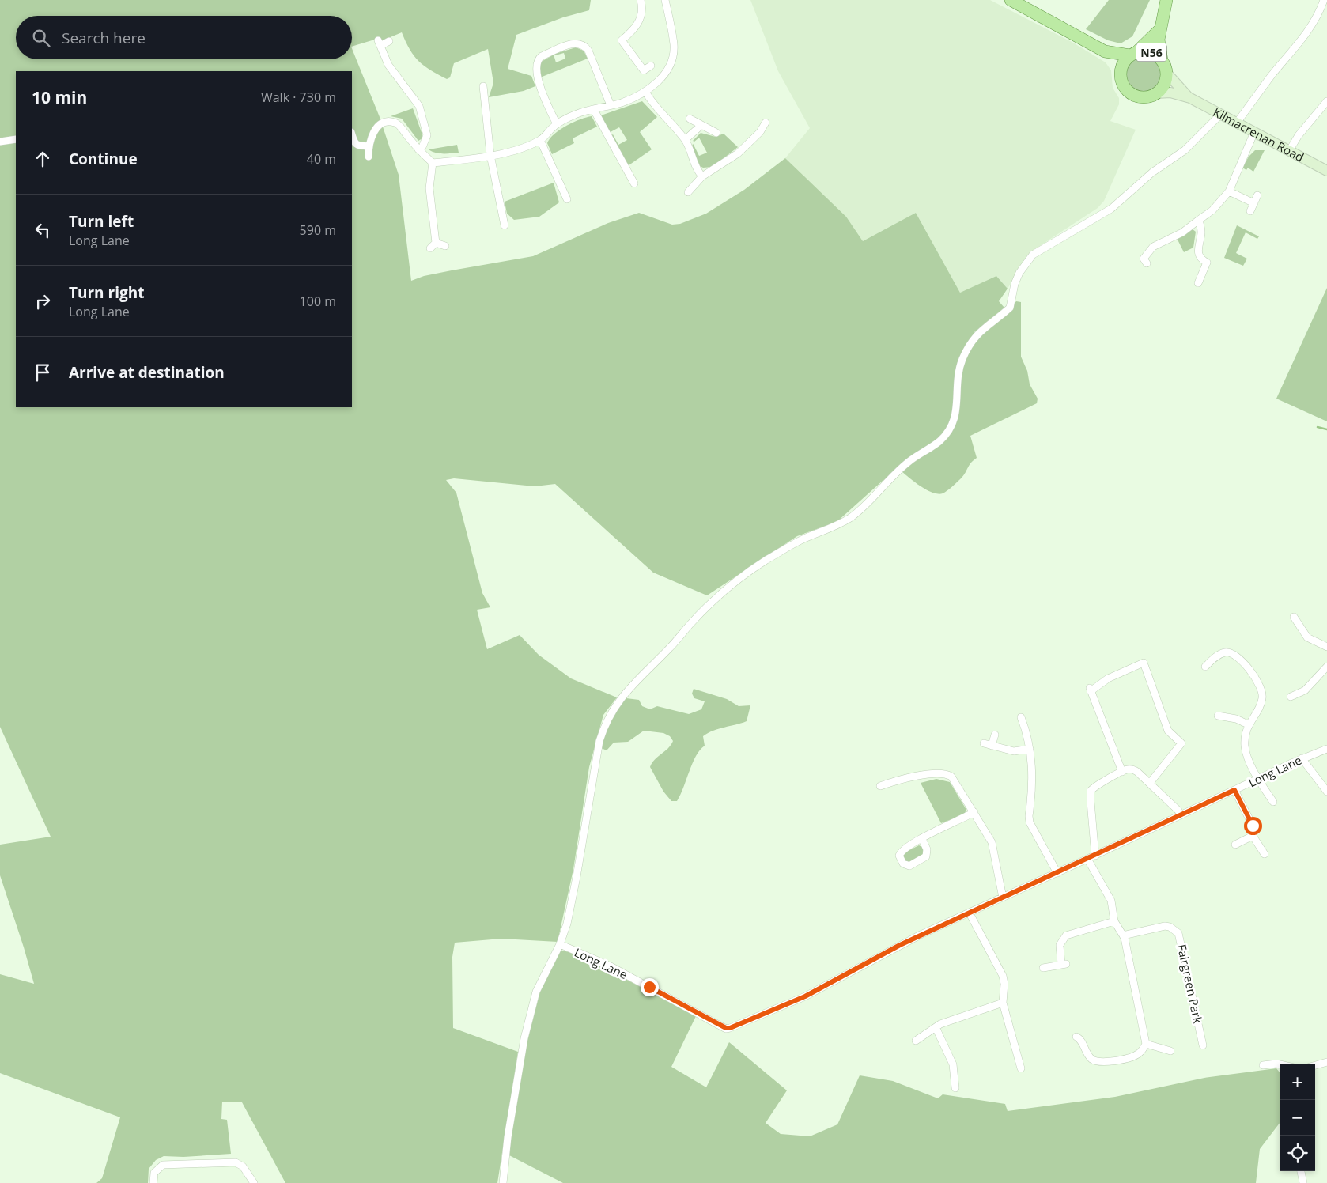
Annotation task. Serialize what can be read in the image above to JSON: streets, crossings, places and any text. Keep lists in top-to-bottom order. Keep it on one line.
{"streets":{"main road":["N56","Kilmacrenan Road"],"street":["Long Lane","Fairgreen Park"]},"crossings":[["N56","Kilmacrenan Road"]],"page":{"search":"Search here","heading":["10 min","Walk · 730 m"],"list":[["Continue","40 m"],["Turn left","Long Lane","590 m"],["Turn right","Long Lane","100 m"],"Arrive at destination"],"map_buttons":["+","−"]}}
